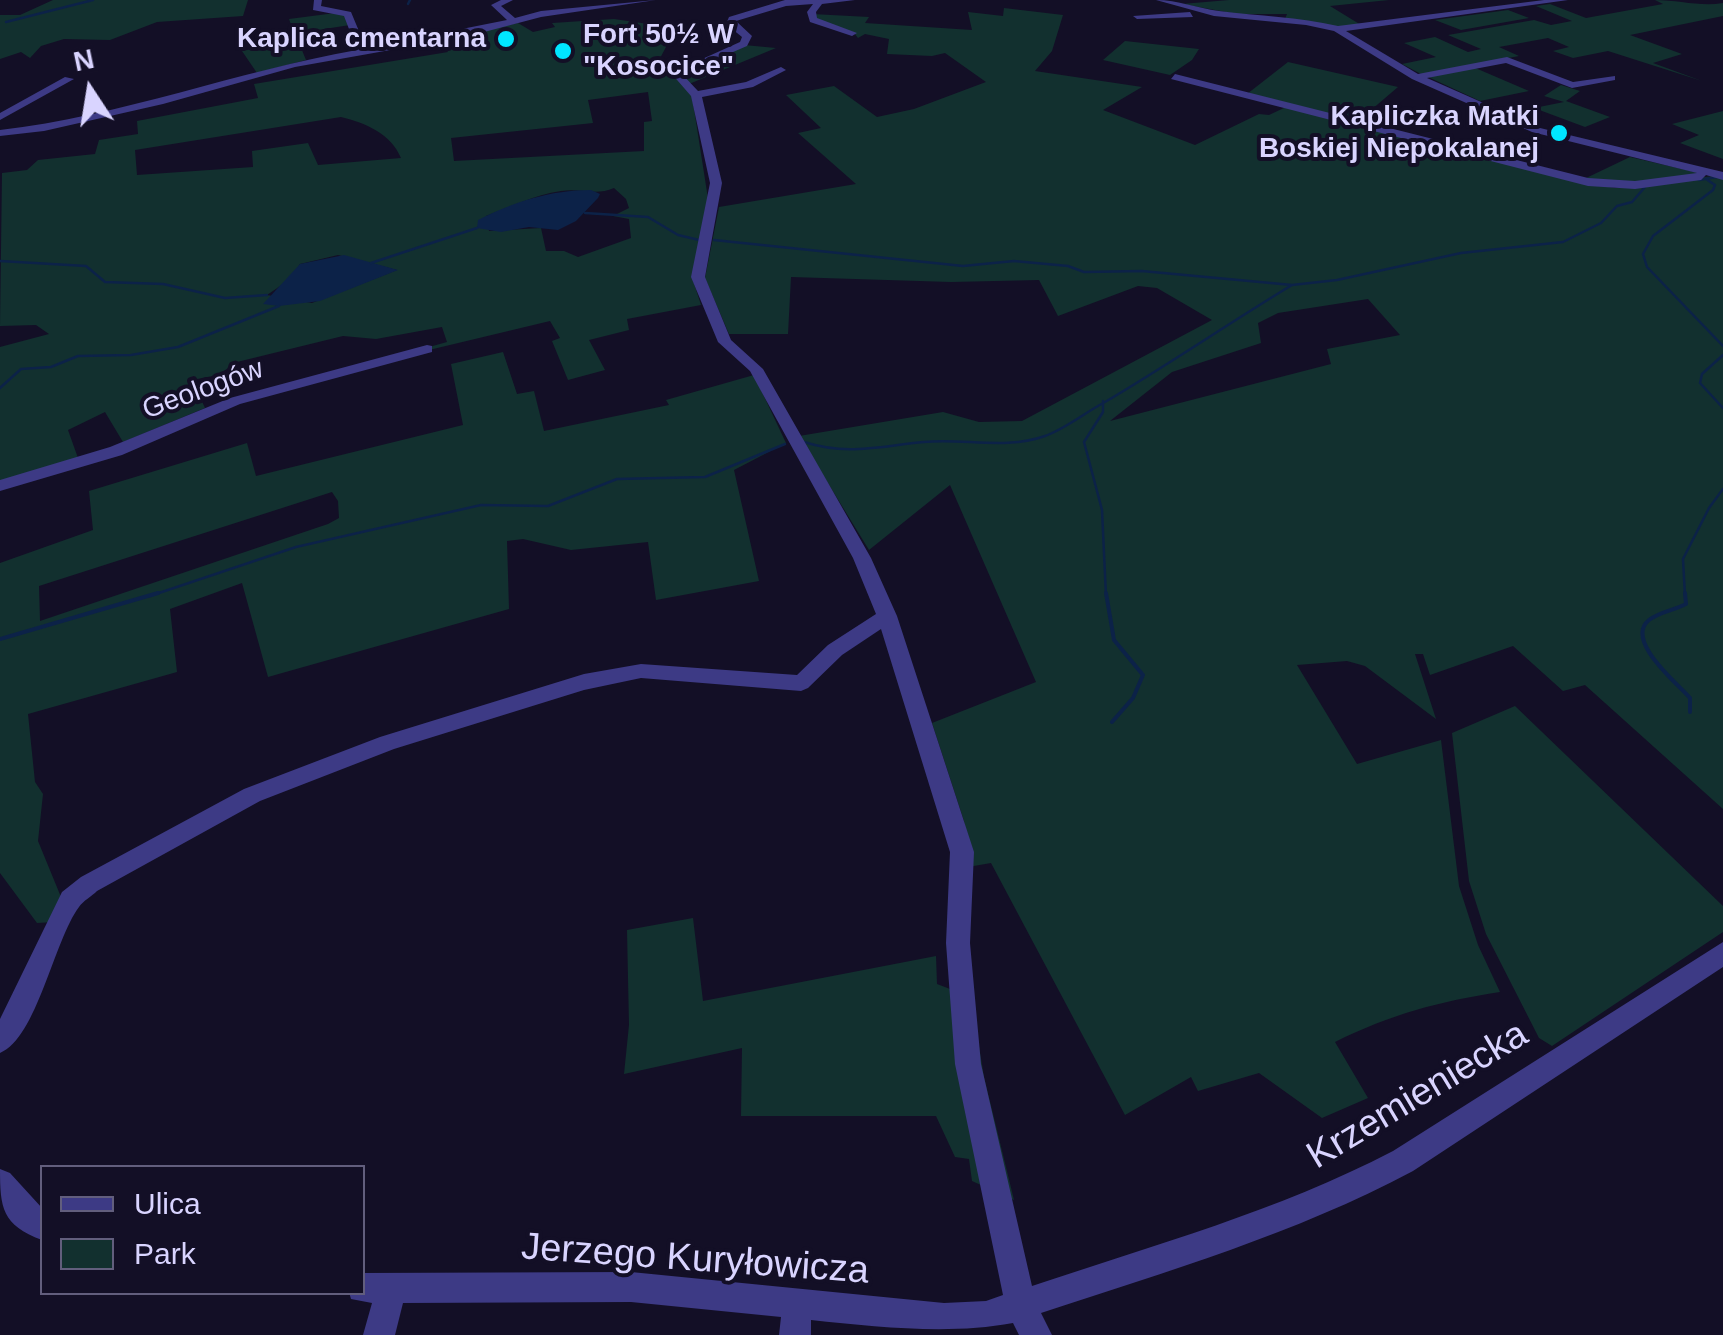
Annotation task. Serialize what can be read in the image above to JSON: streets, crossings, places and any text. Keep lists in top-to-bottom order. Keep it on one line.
{"streets":{"street":["Geologów","Krzemieniecka","Jerzego Kuryłowicza"]},"crossings":[["Krzemieniecka","Jerzego Kuryłowicza"]],"places":["Kaplica cmentarna","Fort 50½ W \"Kosocice\"","Kapliczka Matki Boskiej Niepokalanej"],"legend":["Ulica","Park"],"north":"top"}
